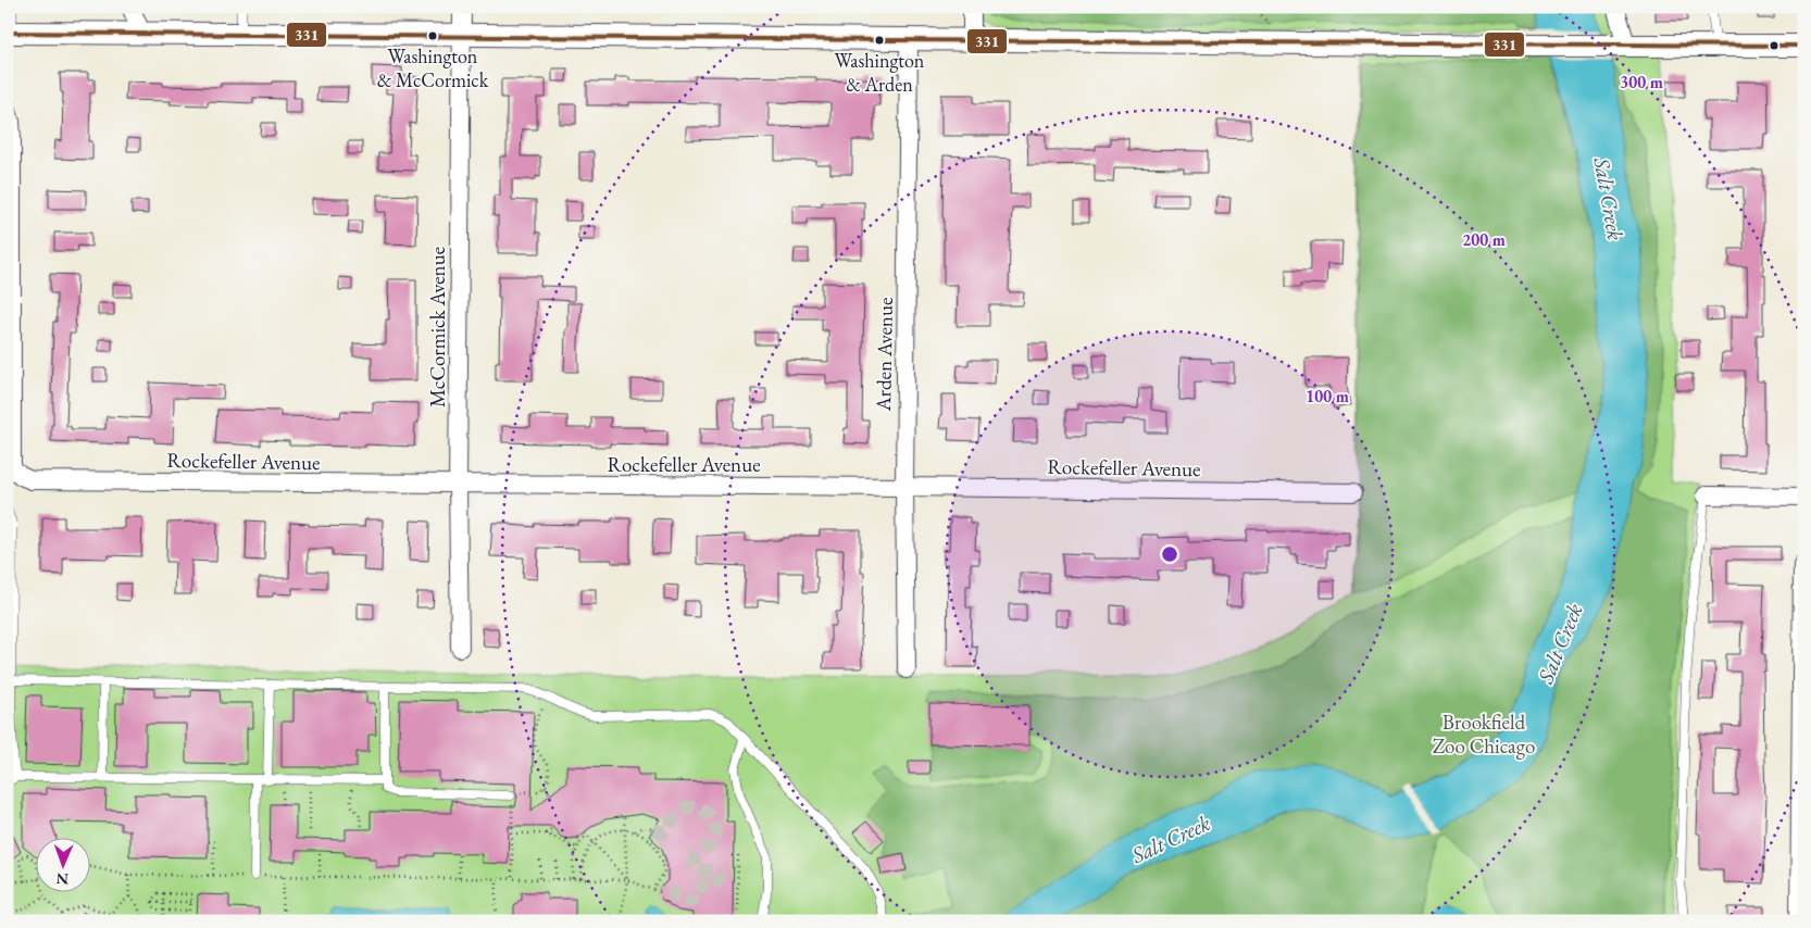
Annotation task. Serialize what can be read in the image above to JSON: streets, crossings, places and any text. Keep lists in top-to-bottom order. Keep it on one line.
{"streets":{"street":["McCormick Avenue","Arden Avenue","Rockefeller Avenue"]},"crossings":[["McCormick Avenue","Rockefeller Avenue"],["Arden Avenue","Rockefeller Avenue"]],"water":["Salt Creek"],"parks":["Brookfield Zoo Chicago"],"places":["Washington & McCormick","Washington & Arden"],"lines":["transit line 331"],"north":"bottom","rings":["300 m","200 m","100 m"]}
